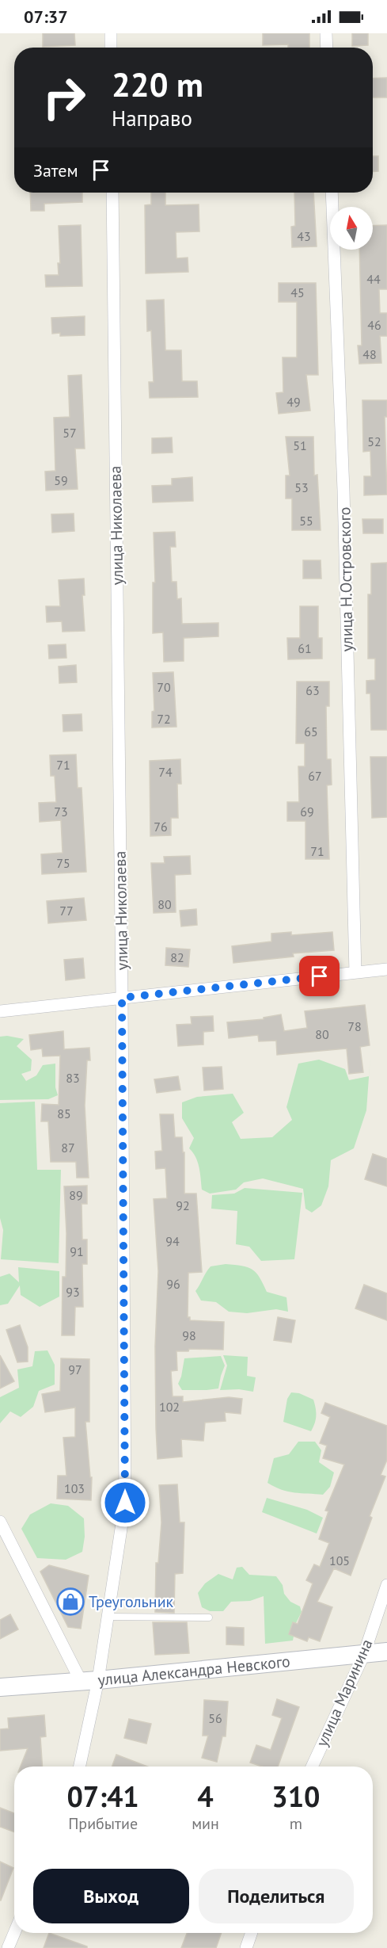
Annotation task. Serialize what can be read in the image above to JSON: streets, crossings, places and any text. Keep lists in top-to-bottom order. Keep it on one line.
{"streets":{"main road":["улица Александра Невского"],"street":["улица Николаева","улица Н.Островского","улица Маринина"]},"crossings":[["улица Николаева","улица Александра Невского"],["улица Александра Невского","улица Маринина"]],"places":{"shop":["Треугольник"]},"house_numbers":["43","44","45","46","48","49","57","52","51","59","53","55","61","70","63","72","65","71","74","67","73","69","76","71","75","80","77","82","78","80","83","85","87","89","92","94","91","96","93","98","97","102","103","105","56"],"north":"top","page":{"status":"07:37","turn":["220 m","Направо"],"then":"Затем","eta":["07:41","Прибытие","4","мин","310","m"],"buttons":["Выход","Поделиться"]}}
